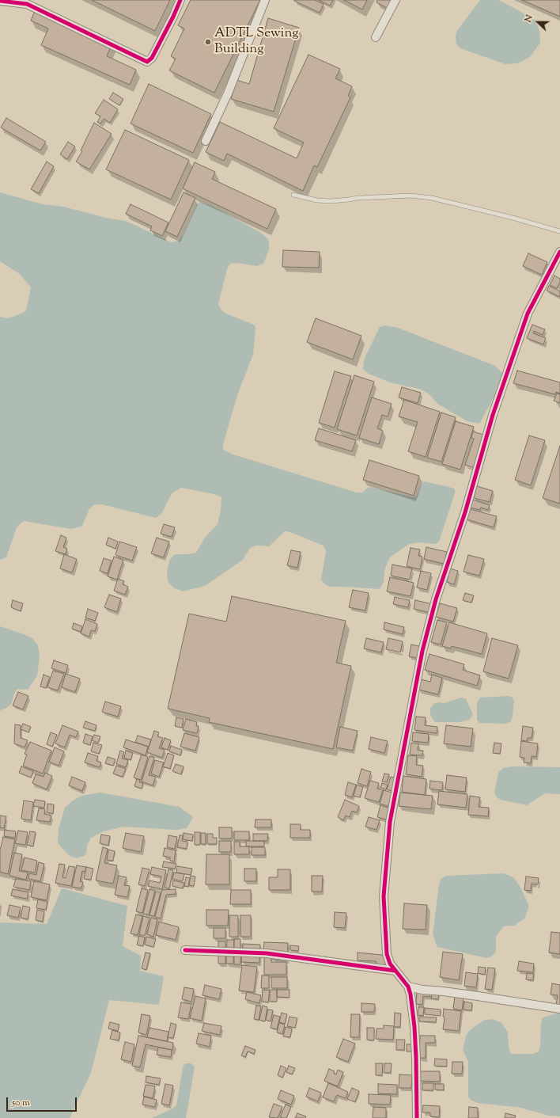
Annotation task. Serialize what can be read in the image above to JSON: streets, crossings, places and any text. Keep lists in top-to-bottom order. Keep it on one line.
{"places":["ADTL Sewing Building"],"scale_bar":"50 m","north":"left"}
